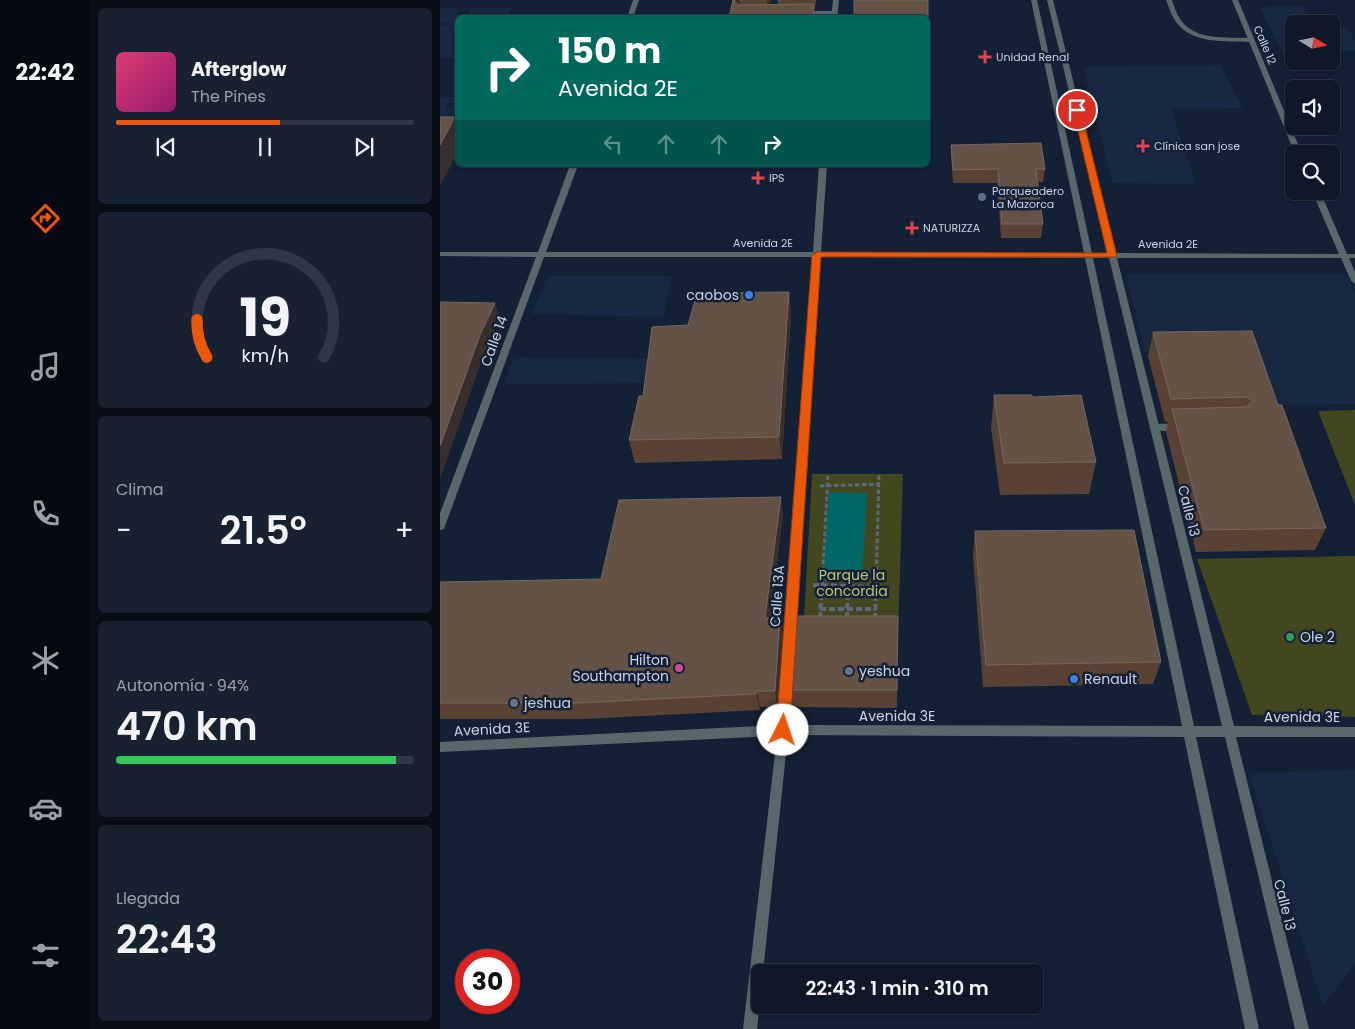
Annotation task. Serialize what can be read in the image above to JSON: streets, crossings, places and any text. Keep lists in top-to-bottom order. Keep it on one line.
{"streets":{"street":["Calle 12","Avenida 2E","Calle 14","Calle 13","Calle 13A","Avenida 3E"]},"crossings":[["Avenida 2E","Calle 14"],["Avenida 2E","Calle 13"],["Avenida 2E","Calle 13A"],["Calle 13","Avenida 3E"],["Calle 13A","Avenida 3E"]],"parks":["Parque la concordia"],"places":{"health":["Unidad Renal","Clínica san jose","IPS","NATURIZZA"],"other":["Parqueadero La Mazorca","caobos","Ole 2","Hilton Southampton","yeshua","Renault","jeshua"]},"north":"right","page":{"tabs":"22:42","turn":["150 m","Avenida 2E"],"song":["Afterglow","The Pines"],"tile":["Clima",["Autonomía · 94%","470 km"],["Llegada","22:43"]],"heat":["−","21.5°","+"],"limit":"30","trip":"22:43 · 1 min · 310 m","gauge":["19","km/h"]}}
